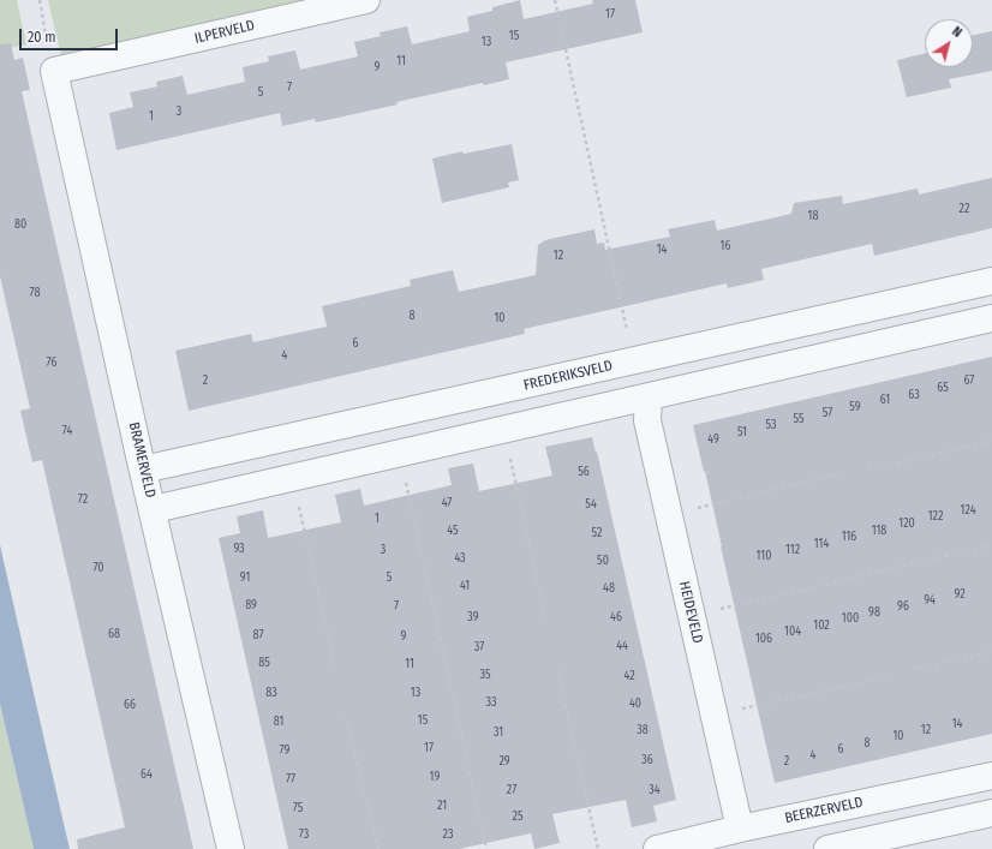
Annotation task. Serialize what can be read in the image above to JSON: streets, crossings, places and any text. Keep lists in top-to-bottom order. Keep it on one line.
{"streets":{"street":["ILPERVELD","FREDERIKSVELD","BRAMERVELD","HEIDEVELD","BEERZERVELD"]},"crossings":[["ILPERVELD","BRAMERVELD"],["FREDERIKSVELD","BRAMERVELD"],["HEIDEVELD","BEERZERVELD"]],"house_numbers":["17","15","13","11","9","7","5","3","1","22","18","80","16","14","12","78","8","10","6","4","76","2","67","65","63","61","59","57","55","53","74","51","49","56","72","47","54","124","122","1","120","45","118","52","116","114","93","3","112","110","43","50","70","91","5","41","48","92","94","89","7","96","98","39","46","100","102","104","68","87","9","106","44","37","85","11","35","42","83","13","33","40","66","15","81","14","38","12","31","10","8","17","6","79","4","36","29","2","64","19","77","27","34","21","75","25","73","23"],"scale_bar":"20 m","north":"top right"}
